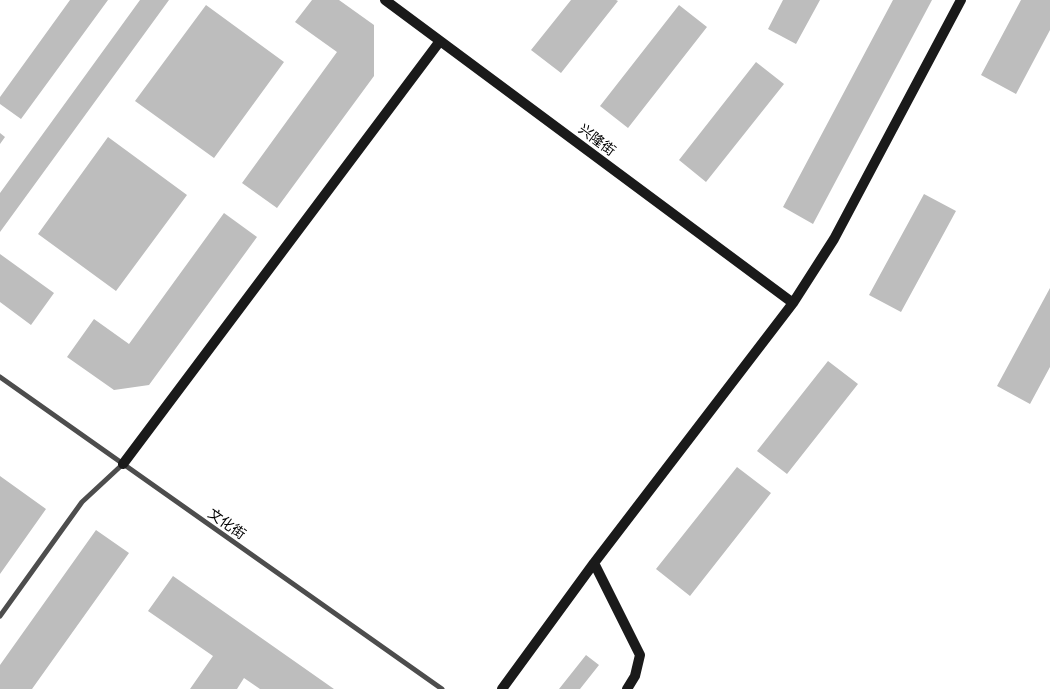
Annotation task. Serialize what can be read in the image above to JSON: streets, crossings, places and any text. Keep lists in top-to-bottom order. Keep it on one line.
{"streets":{"street":["兴隆街","文化街"]}}
